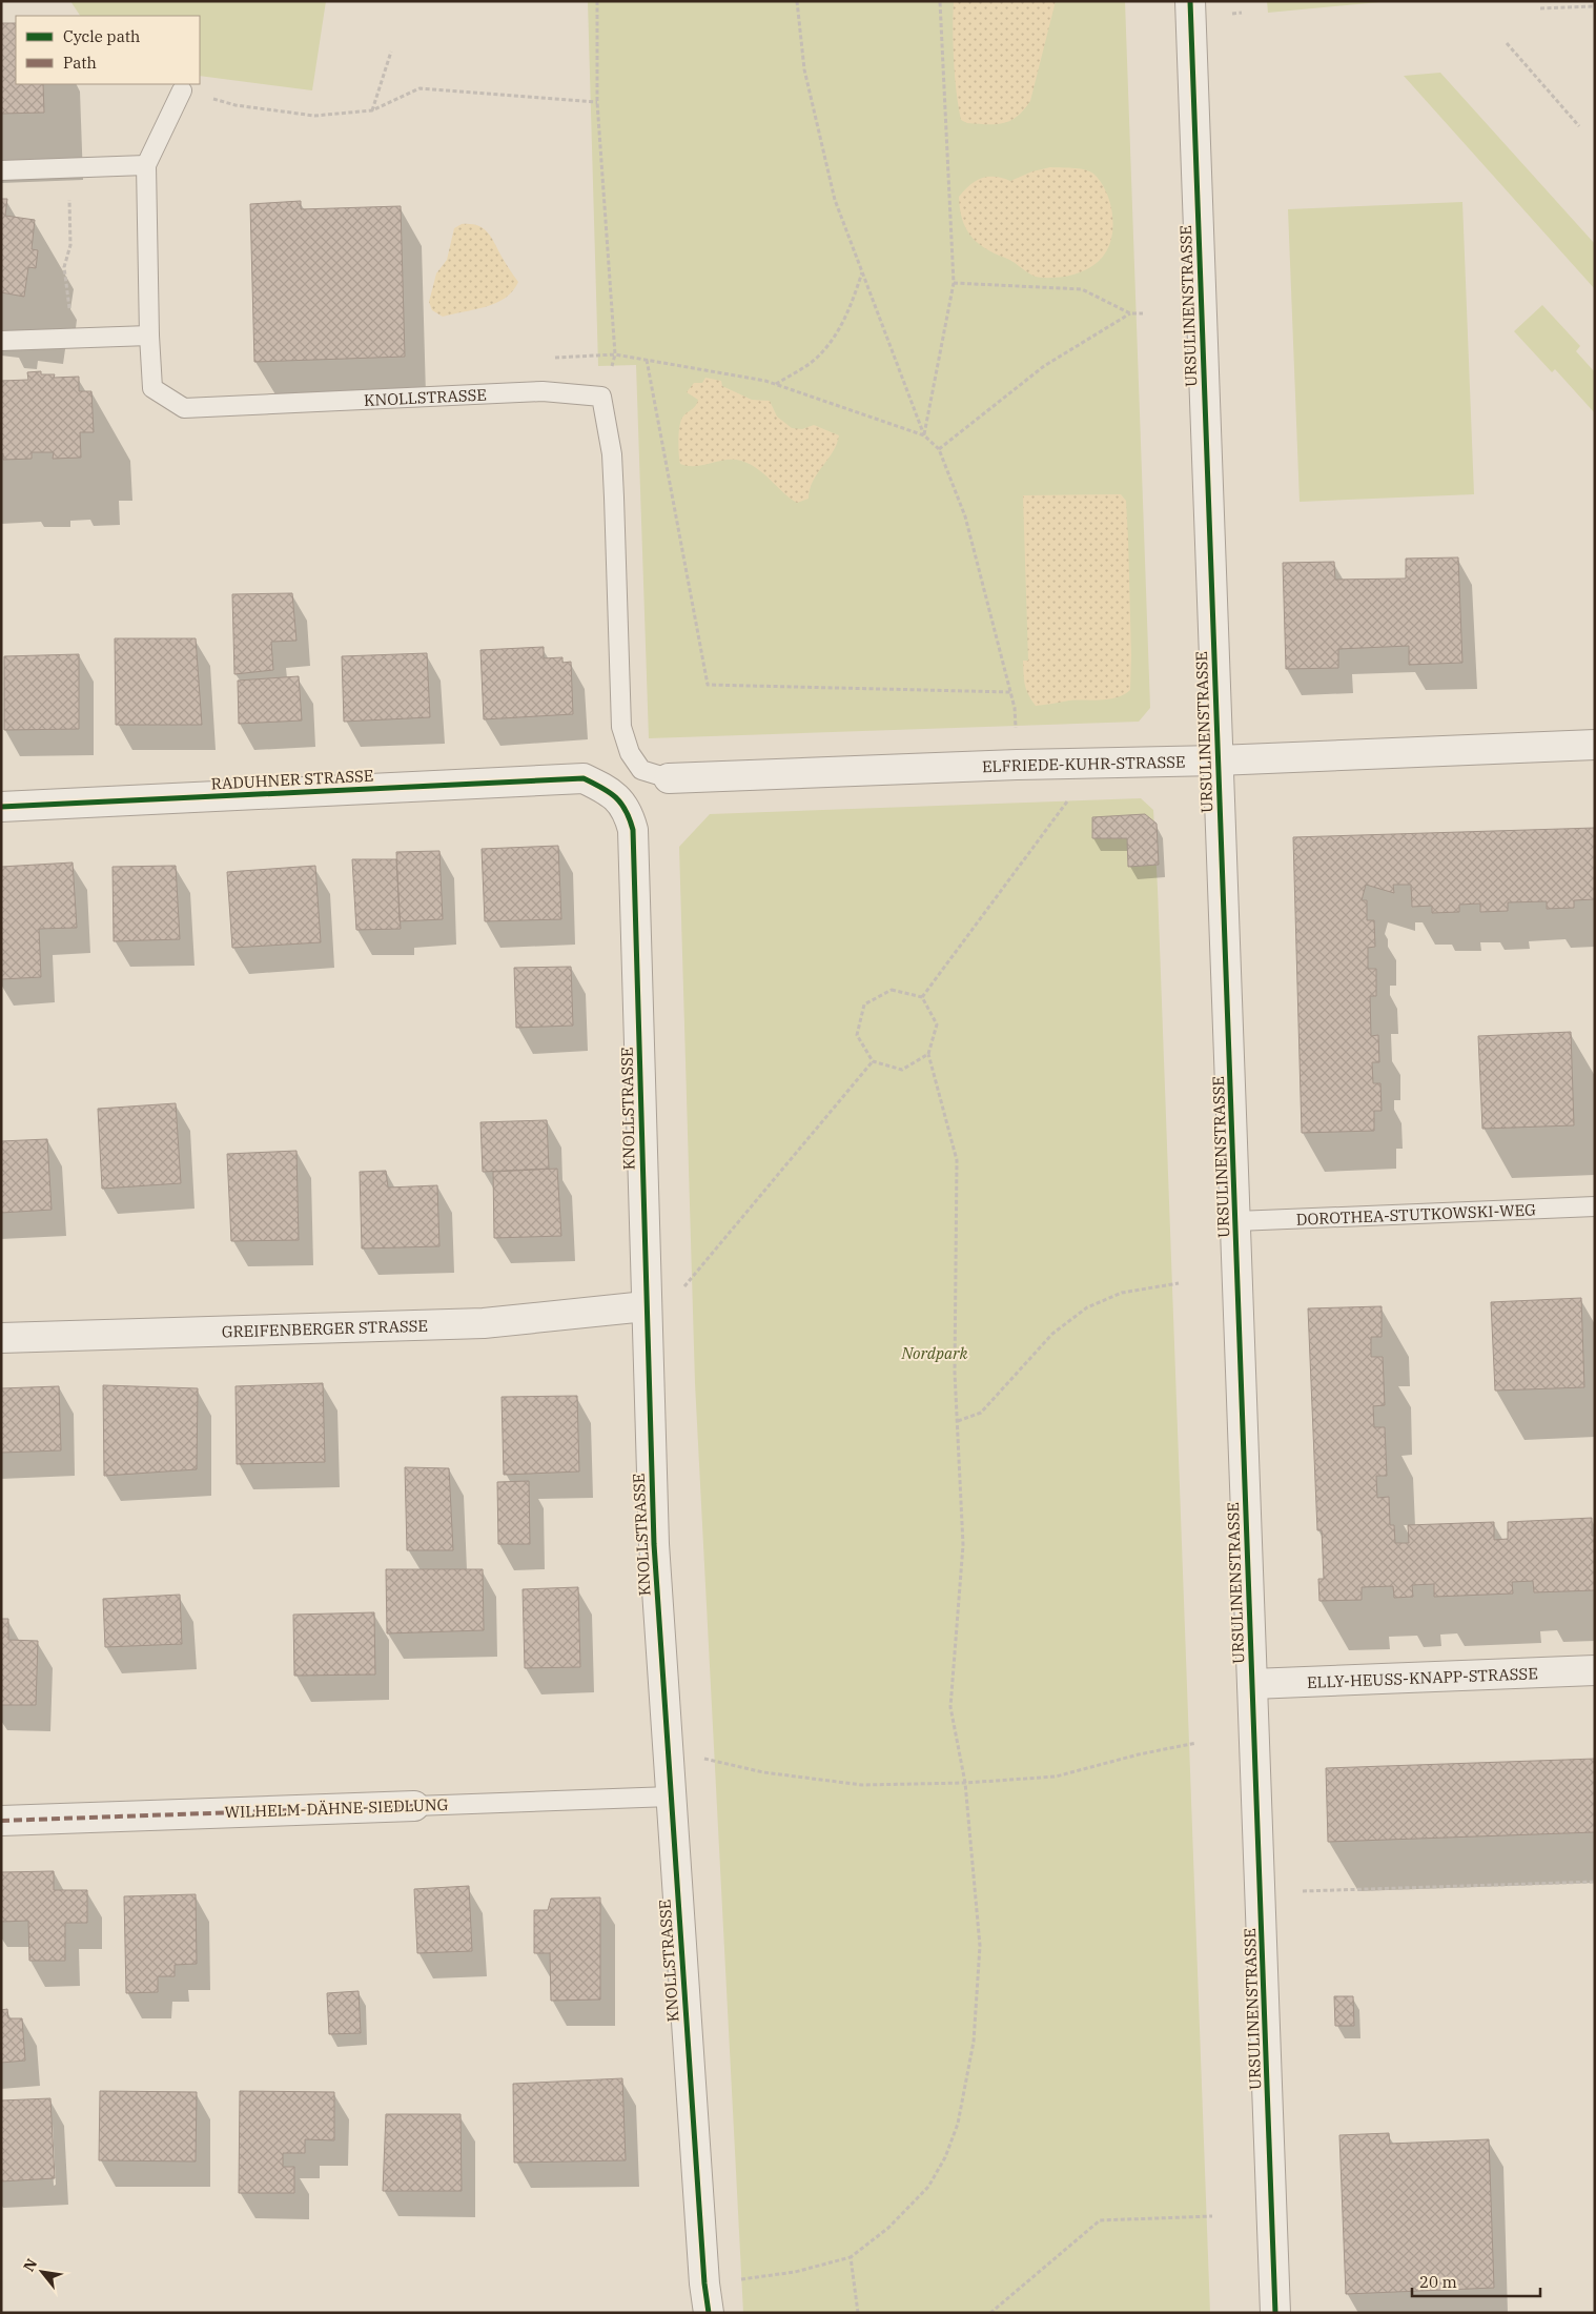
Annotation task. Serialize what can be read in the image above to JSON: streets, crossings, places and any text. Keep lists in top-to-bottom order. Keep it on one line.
{"streets":{"street":["URSULINENSTRASSE","KNOLLSTRASSE","ELFRIEDE-KUHR-STRASSE","RADUHNER STRASSE","GREIFENBERGER STRASSE","ELLY-HEUSS-KNAPP-STRASSE","WILHELM-DÄHNE-SIEDLUNG"],"lane":["DOROTHEA-STUTKOWSKI-WEG"]},"crossings":[["URSULINENSTRASSE","ELFRIEDE-KUHR-STRASSE"],["URSULINENSTRASSE","DOROTHEA-STUTKOWSKI-WEG"],["URSULINENSTRASSE","ELLY-HEUSS-KNAPP-STRASSE"],["KNOLLSTRASSE","RADUHNER STRASSE"],["KNOLLSTRASSE","GREIFENBERGER STRASSE"],["KNOLLSTRASSE","WILHELM-DÄHNE-SIEDLUNG"]],"parks":["Nordpark"],"legend":["Cycle path","Path"],"scale_bar":"20 m","north":"top left"}
